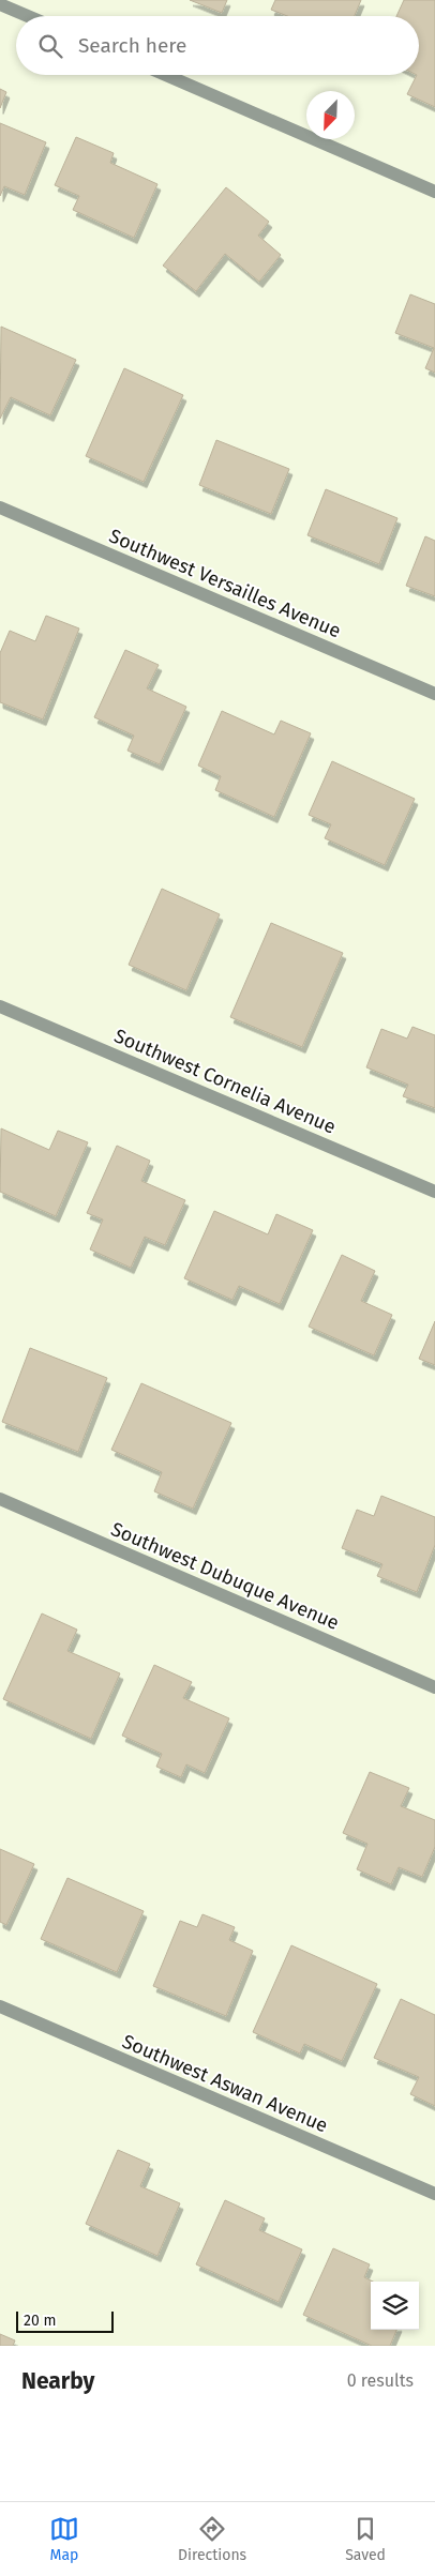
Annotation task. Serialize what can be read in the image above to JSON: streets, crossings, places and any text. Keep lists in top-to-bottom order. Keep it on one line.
{"streets":{"street":["Southwest Versailles Avenue","Southwest Cornelia Avenue","Southwest Dubuque Avenue","Southwest Aswan Avenue"]},"scale_bar":"20 m","north":"bottom left","page":{"search":"Search here","scale":"20 m","heading":["Nearby","0 results"],"nav":["Map","Directions","Saved"]}}
